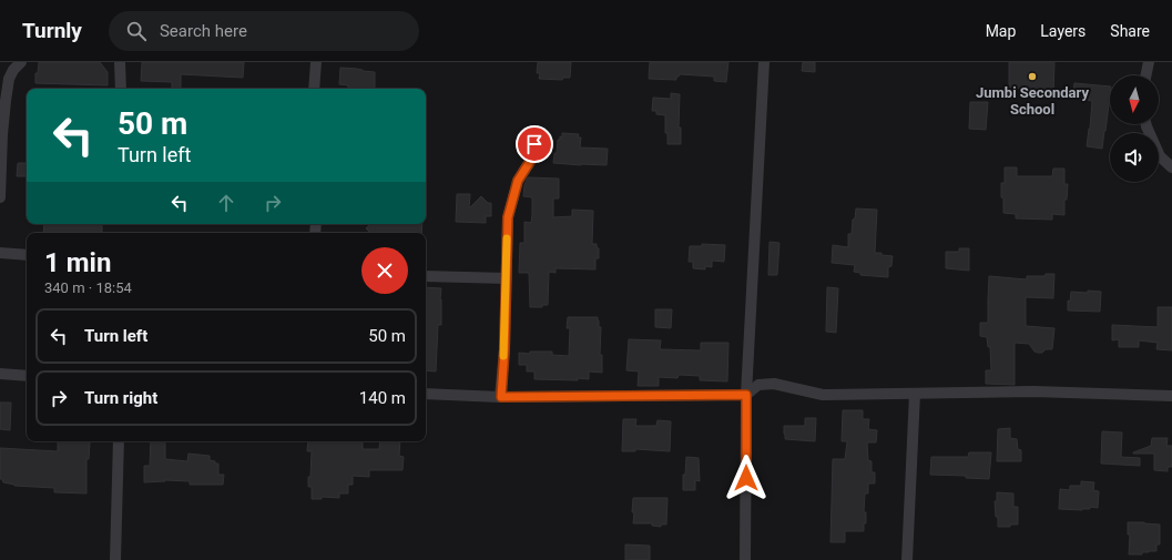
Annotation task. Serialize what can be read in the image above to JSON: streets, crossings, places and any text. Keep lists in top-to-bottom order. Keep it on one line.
{"places":["Jumbi Secondary School"],"north":"bottom","page":{"header":"Turnly","search":"Search here","nav":["Map","Layers","Share"],"turn":["50 m","Turn left"],"heading":["1 min","340 m · 18:54"],"list":[{"name":"Turn left","value":"50 m"},{"name":"Turn right","value":"140 m"}]}}
